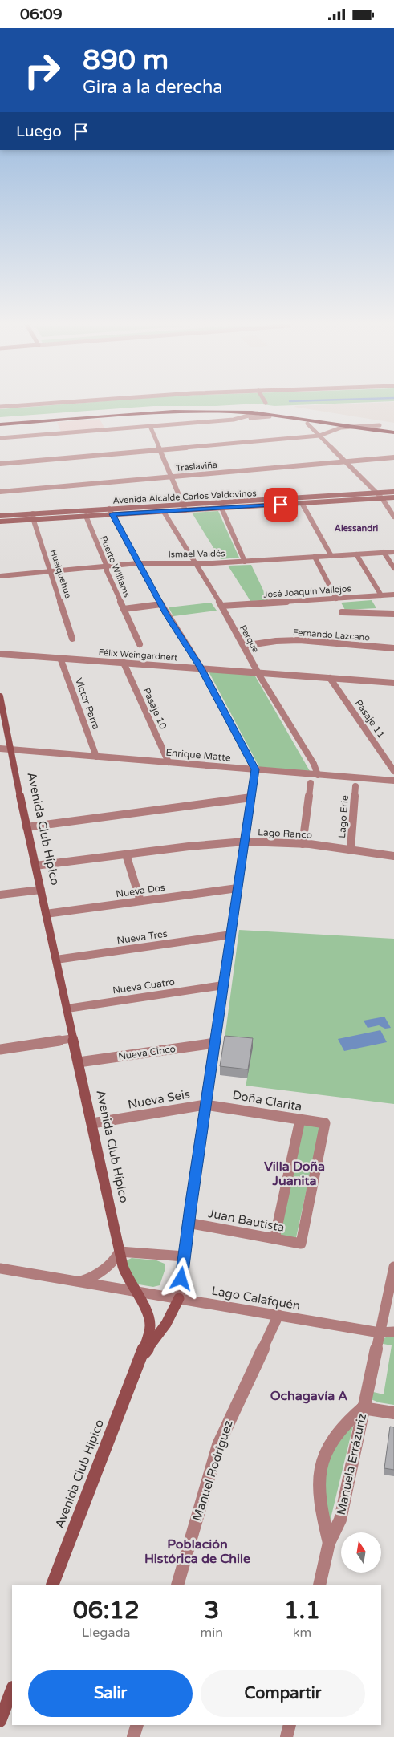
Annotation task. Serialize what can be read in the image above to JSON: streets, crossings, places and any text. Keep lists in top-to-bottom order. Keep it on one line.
{"streets":{"main road":["Avenida Alcalde Carlos Valdovinos","Avenida Club Hípico"],"street":["Traslaviña","Ismael Valdés","Puerto Williams","Huelquehue","José Joaquín Vallejos","Fernando Lazcano","Parque","Félix Weingardnert","Víctor Parra","Pasaje 10","Pasaje 11","Enrique Matte","Lago Erie","Lago Ranco","Nueva Dos","Nueva Tres","Nueva Cuatro","Nueva Cinco","Nueva Seis","Doña Clarita","Juan Bautista","Lago Calafquén","Manuela Errázuriz","Manuel Rodríguez"]},"crossings":[["Avenida Alcalde Carlos Valdovinos","Puerto Williams"],["Avenida Alcalde Carlos Valdovinos","Huelquehue"],["Avenida Alcalde Carlos Valdovinos","Parque"],["Ismael Valdés","Puerto Williams"],["Ismael Valdés","Huelquehue"],["Ismael Valdés","Parque"],["José Joaquín Vallejos","Parque"],["Fernando Lazcano","Parque"],["Parque","Félix Weingardnert"],["Parque","Enrique Matte"],["Félix Weingardnert","Víctor Parra"],["Félix Weingardnert","Pasaje 10"],["Félix Weingardnert","Pasaje 11"],["Víctor Parra","Enrique Matte"],["Pasaje 10","Enrique Matte"],["Enrique Matte","Avenida Club Hípico"],["Lago Erie","Lago Ranco"],["Avenida Club Hípico","Lago Ranco"],["Avenida Club Hípico","Nueva Dos"],["Avenida Club Hípico","Nueva Tres"],["Avenida Club Hípico","Nueva Cuatro"],["Avenida Club Hípico","Nueva Cinco"],["Avenida Club Hípico","Nueva Seis"],["Avenida Club Hípico","Lago Calafquén"],["Nueva Seis","Doña Clarita"],["Doña Clarita","Juan Bautista"],["Lago Calafquén","Manuela Errázuriz"],["Lago Calafquén","Manuel Rodríguez"]],"districts":["Alessandri","Villa Doña Juanita","Ochagavía A","Población Histórica de Chile"],"north":"top","page":{"status":"06:09","turn":["890 m","Gira a la derecha"],"then":"Luego","eta":["06:12","Llegada","3","min","1.1","km"],"buttons":["Salir","Compartir"]}}
